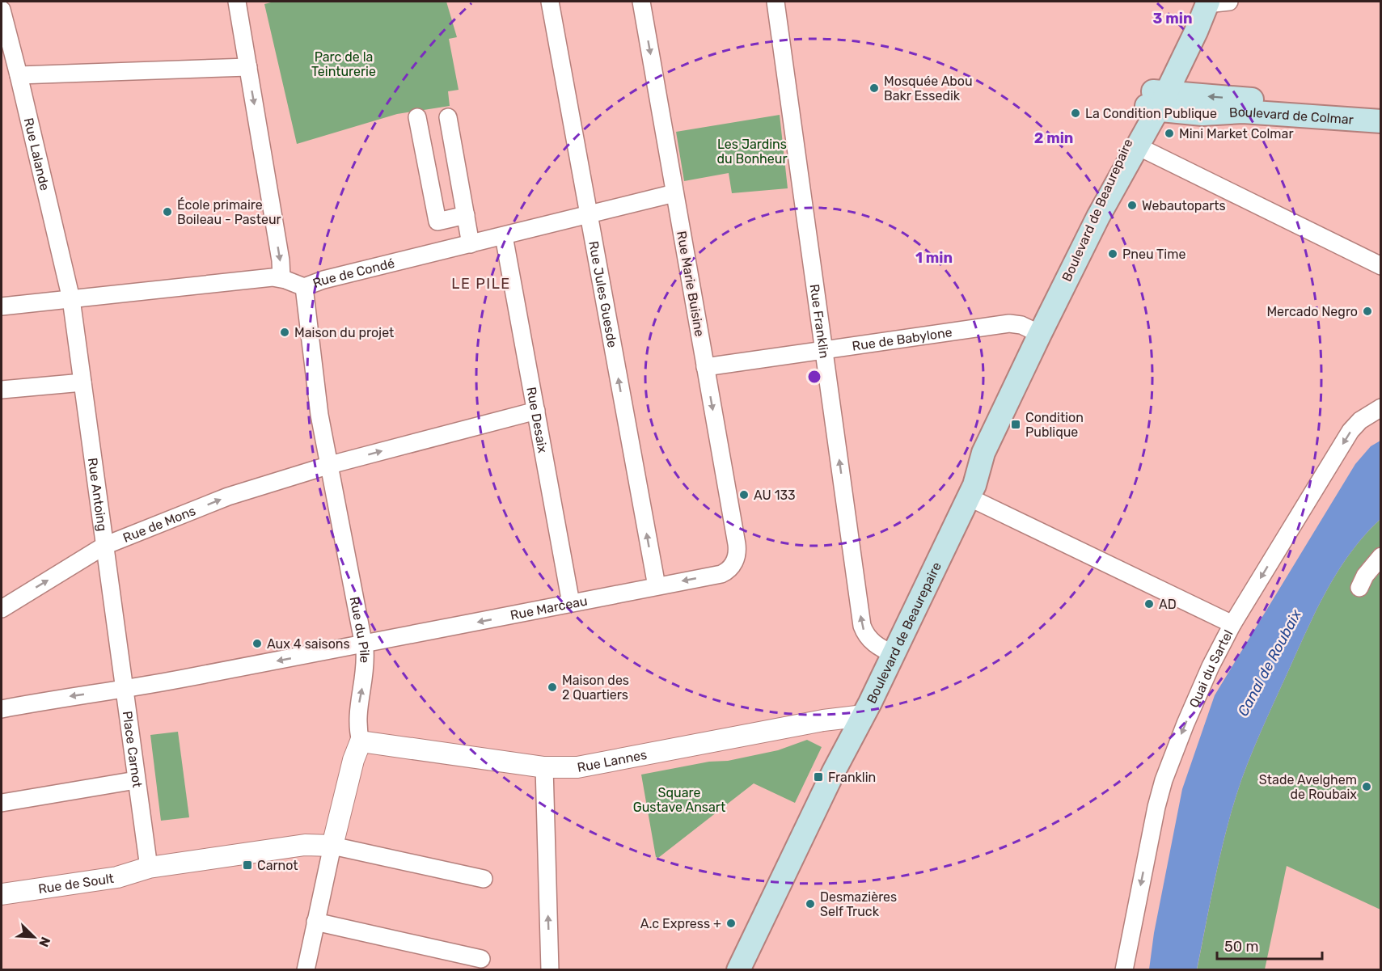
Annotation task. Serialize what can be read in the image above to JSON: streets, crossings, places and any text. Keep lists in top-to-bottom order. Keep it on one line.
{"streets":{"main road":["Boulevard de Colmar","Boulevard de Beaurepaire"],"street":["Rue Lalande","Rue de Condé","Rue Marie Buisine","Rue Jules Guesde","Rue Franklin","Rue de Babylone","Rue Desaix","Rue Antoing","Rue de Mons","Rue Marceau","Rue du Pile","Quai du Sartel","Place Carnot","Rue Lannes","Rue de Soult"]},"crossings":[["Boulevard de Colmar","Boulevard de Beaurepaire"],["Rue Lalande","Rue de Condé"],["Rue Lalande","Rue Antoing"],["Boulevard de Beaurepaire","Rue Franklin"],["Boulevard de Beaurepaire","Rue de Babylone"],["Boulevard de Beaurepaire","Rue Lannes"],["Rue de Condé","Rue Marie Buisine"],["Rue de Condé","Rue Jules Guesde"],["Rue de Condé","Rue Desaix"],["Rue de Condé","Rue Antoing"],["Rue de Condé","Rue du Pile"],["Rue Marie Buisine","Rue de Babylone"],["Rue Marie Buisine","Rue Marceau"],["Rue Jules Guesde","Rue Marceau"],["Rue Franklin","Rue de Babylone"],["Rue Desaix","Rue de Mons"],["Rue Desaix","Rue Marceau"],["Rue Antoing","Rue de Mons"],["Rue Antoing","Place Carnot"],["Rue de Mons","Rue du Pile"],["Rue Marceau","Rue du Pile"],["Rue du Pile","Rue Lannes"],["Place Carnot","Rue de Soult"]],"one_way":["Rue Marie Buisine","Rue Jules Guesde","Rue Franklin","Rue de Mons","Rue Marceau","Quai du Sartel"],"districts":["LE PILE"],"water":["Canal de Roubaix"],"parks":["Parc de la Teinturerie","Les Jardins du Bonheur","Square Gustave Ansart"],"places":{"other":["Mosquée Abou Bakr Essedik","La Condition Publique","Mini Market Colmar","Webautoparts","École primaire Boileau - Pasteur","Pneu Time","Mercado Negro","Maison du projet","AU 133","AD","Aux 4 saisons","Maison des 2 Quartiers","Stade Avelghem de Roubaix","Desmazières Self Truck","A.c Express +"],"transit":["Condition Publique","Franklin","Carnot"]},"scale_bar":"50 m","north":"bottom right","rings":["3 min","2 min","1 min"]}
